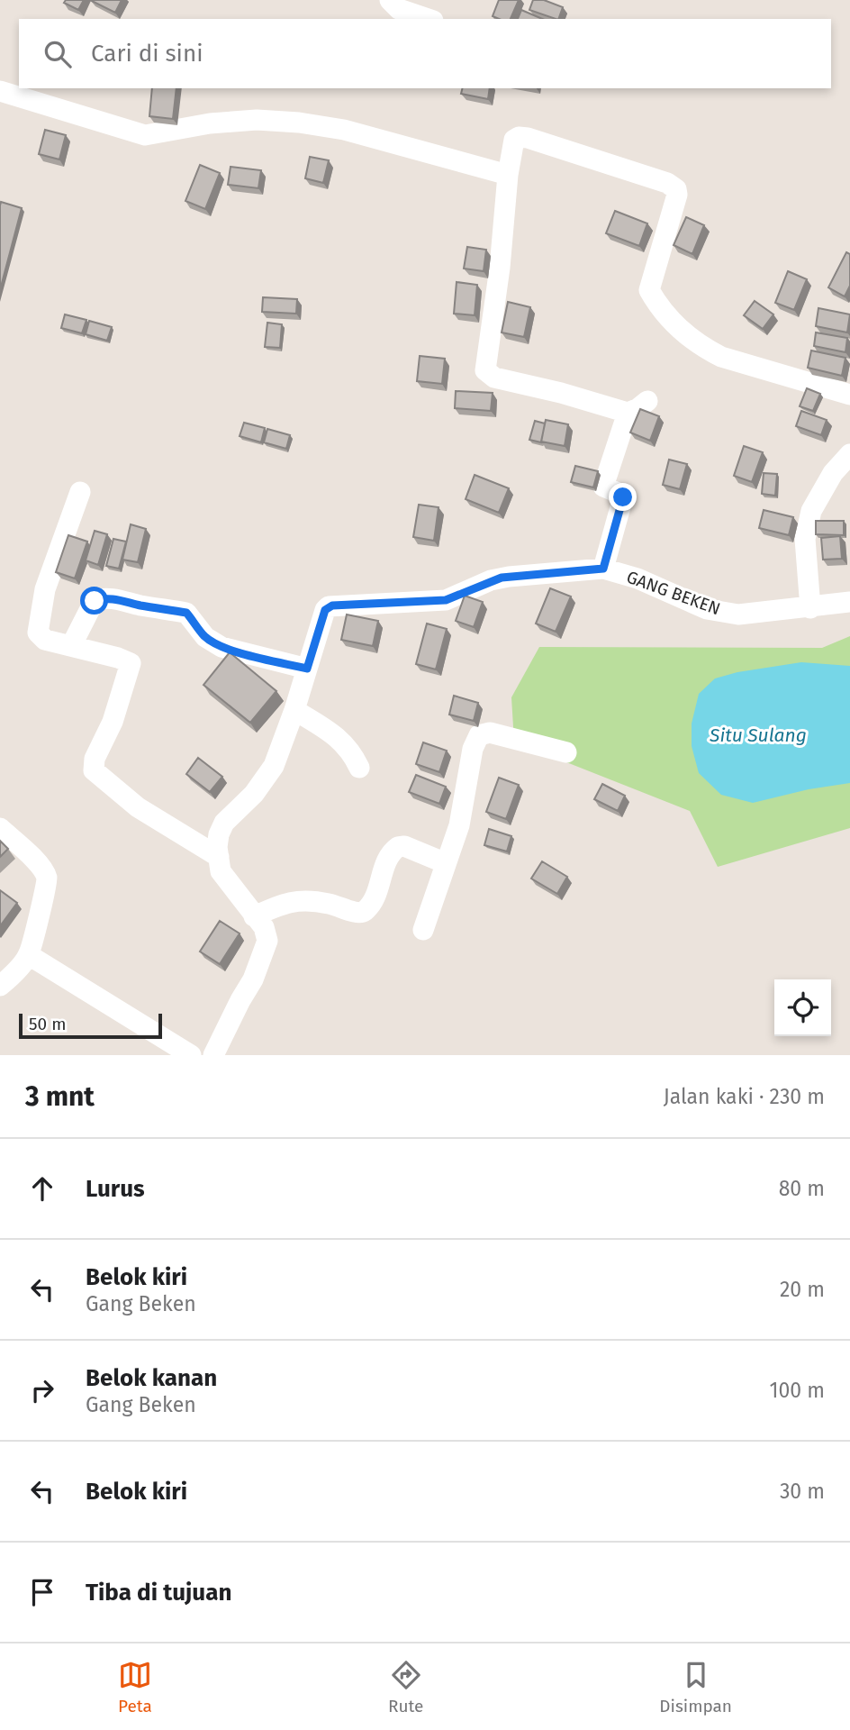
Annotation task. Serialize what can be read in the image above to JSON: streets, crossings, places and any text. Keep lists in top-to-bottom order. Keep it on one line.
{"streets":{"street":["GANG BEKEN"]},"water":["Situ Sulang"],"scale_bar":"50 m","page":{"search":"Cari di sini","scale":"50 m","heading":["3 mnt","Jalan kaki · 230 m"],"list":[["Lurus","80 m"],["Belok kiri","Gang Beken","20 m"],["Belok kanan","Gang Beken","100 m"],["Belok kiri","30 m"],"Tiba di tujuan"],"nav":["Peta","Rute","Disimpan"]}}
